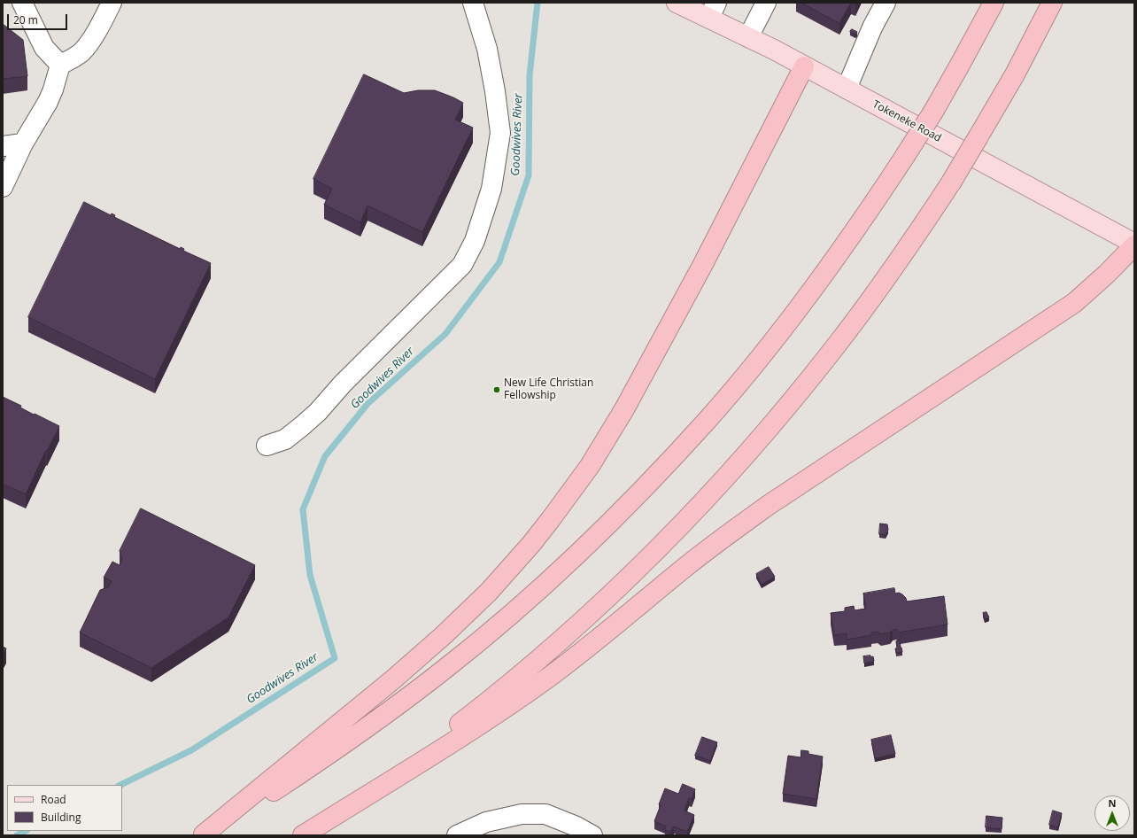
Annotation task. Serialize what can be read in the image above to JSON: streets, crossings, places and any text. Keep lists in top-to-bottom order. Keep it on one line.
{"streets":{"main road":["Tokeneke Road"]},"water":["Goodwives River"],"places":["New Life Christian Fellowship"],"legend":["Road","Building"],"scale_bar":"20 m","north":"top"}
